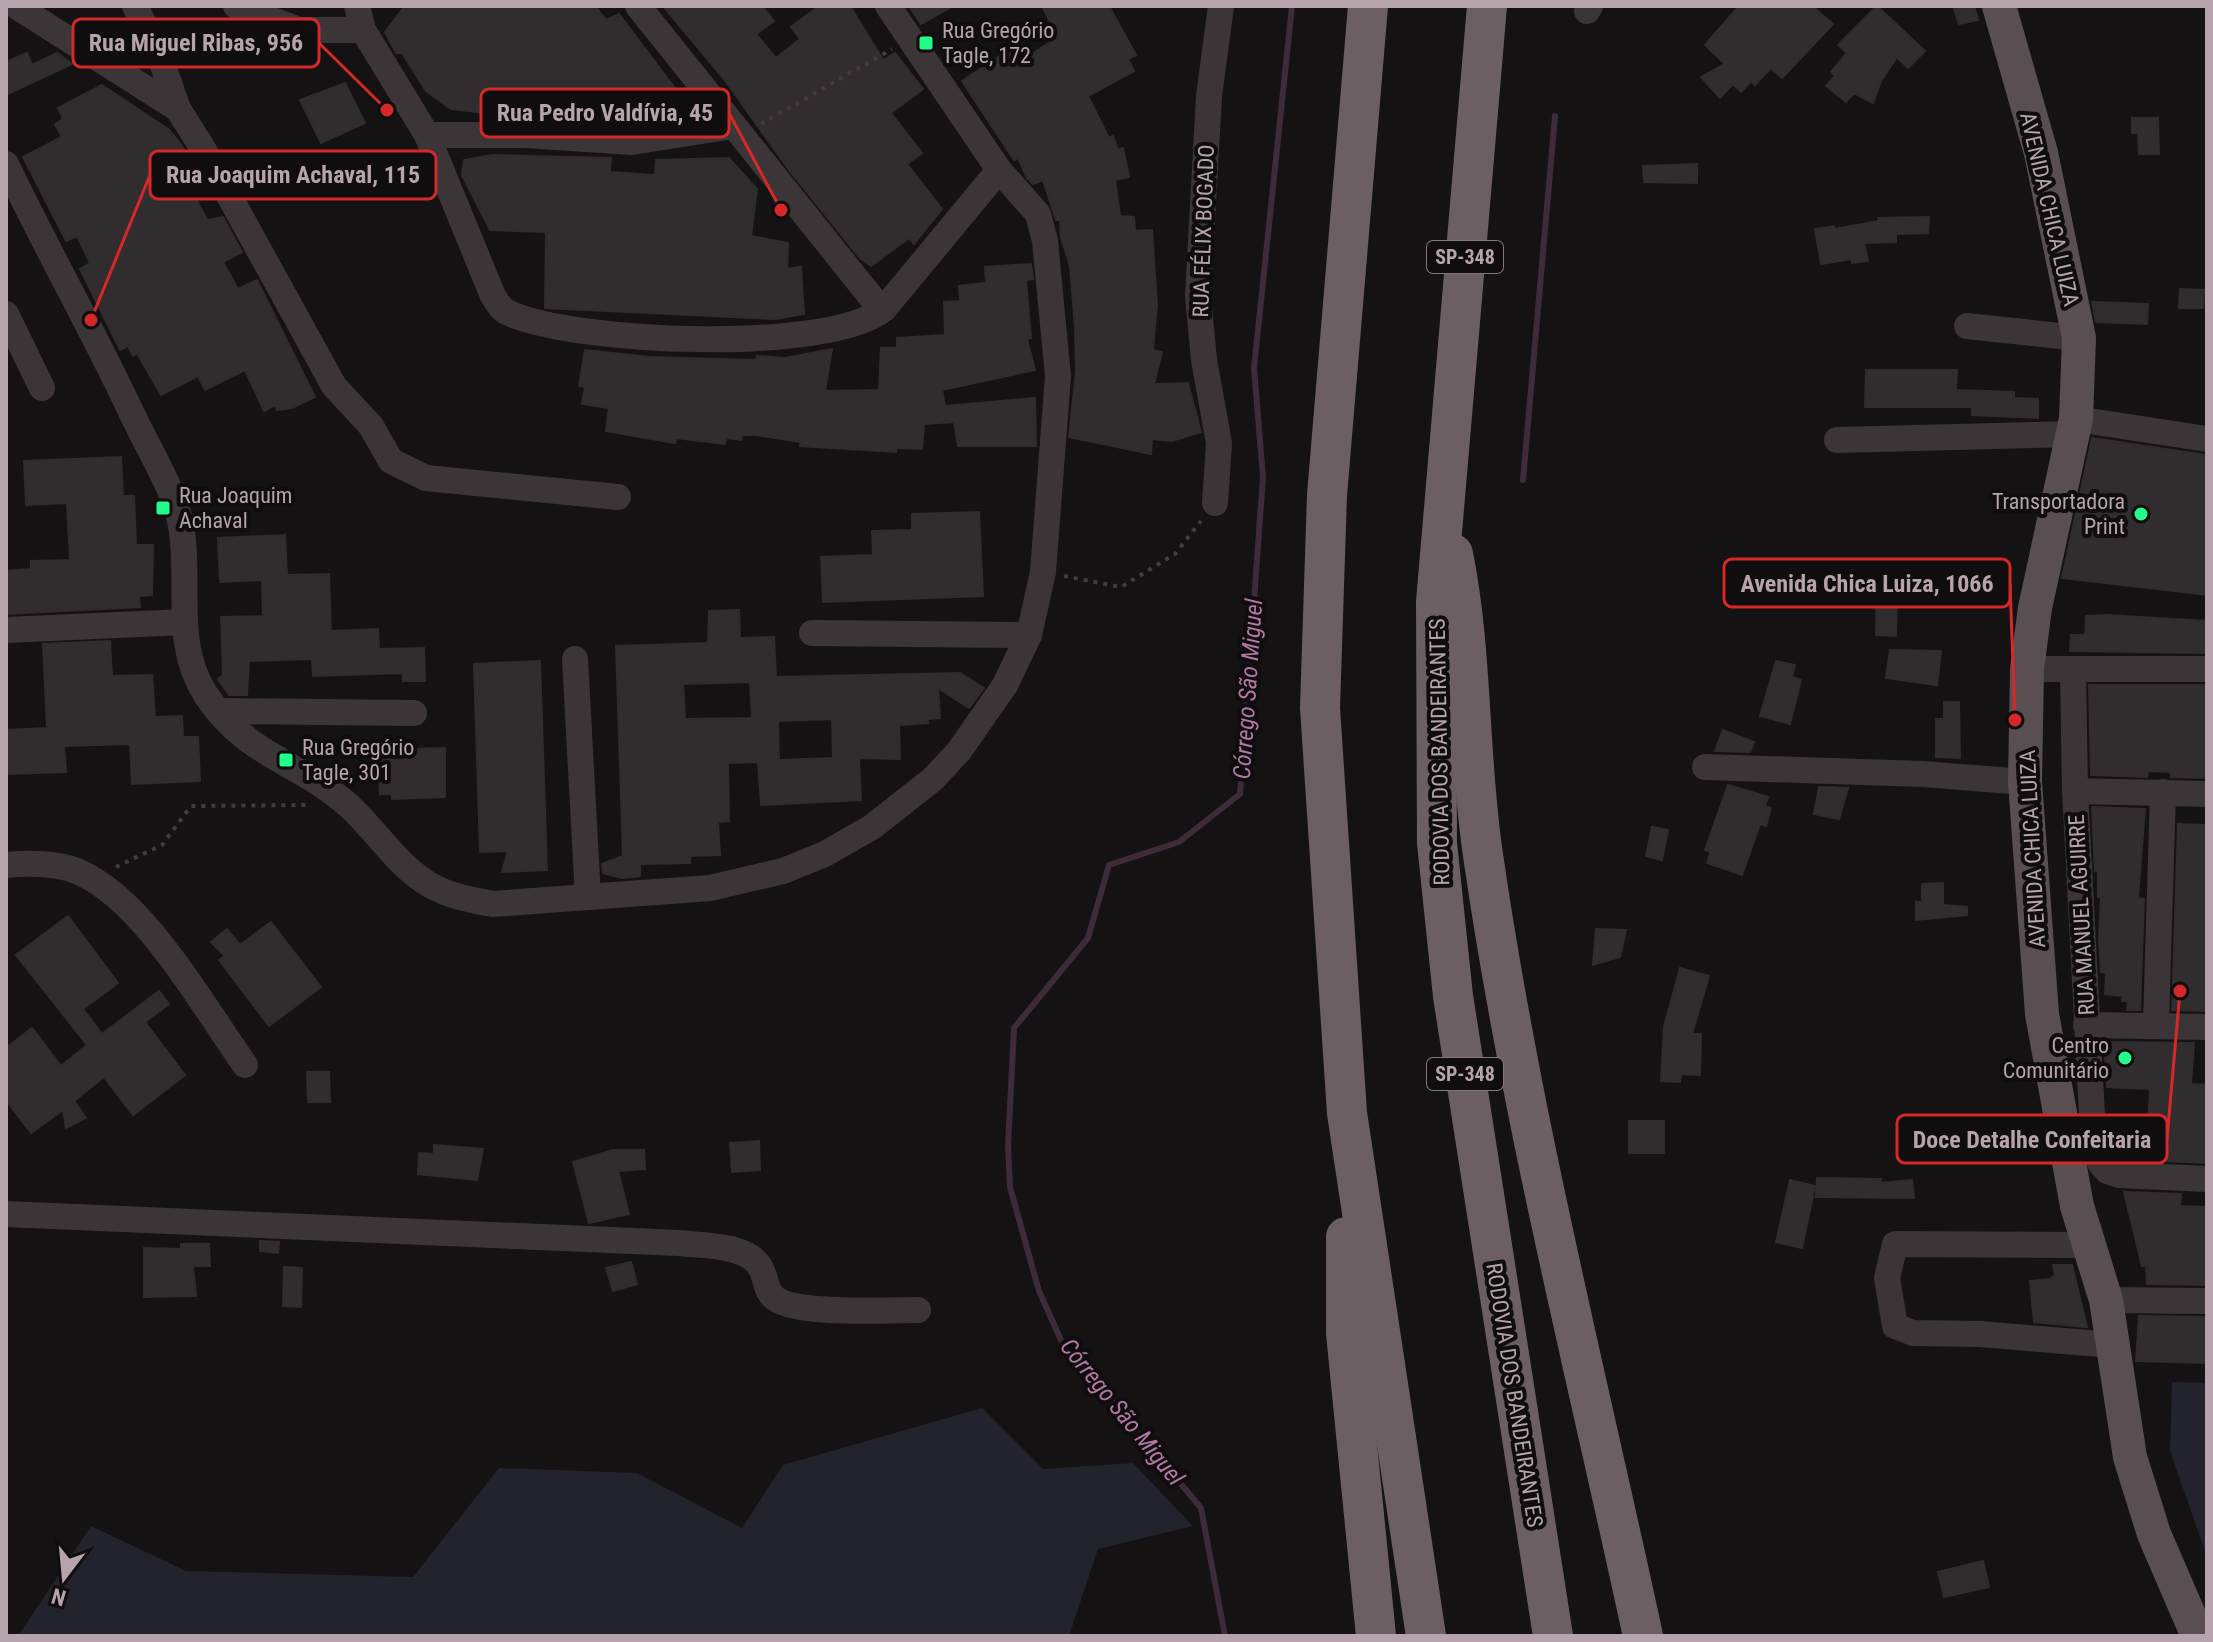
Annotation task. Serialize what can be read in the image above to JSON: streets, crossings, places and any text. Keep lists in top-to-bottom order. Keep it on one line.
{"streets":{"highway":["SP-348","RODOVIA DOS BANDEIRANTES"],"main road":["AVENIDA CHICA LUIZA"],"street":["RUA FÉLIX BOGADO","RUA MANUEL AGUIRRE"]},"water":["Córrego São Miguel"],"places":{"transit":["Rua Gregório Tagle, 172","Rua Joaquim Achaval","Rua Gregório Tagle, 301"],"other":["Rua Miguel Ribas, 956","Rua Pedro Valdívia, 45","Rua Joaquim Achaval, 115","Transportadora Print","Avenida Chica Luiza, 1066","Doce Detalhe Confeitaria","Centro Comunitário"]},"north":"bottom"}
